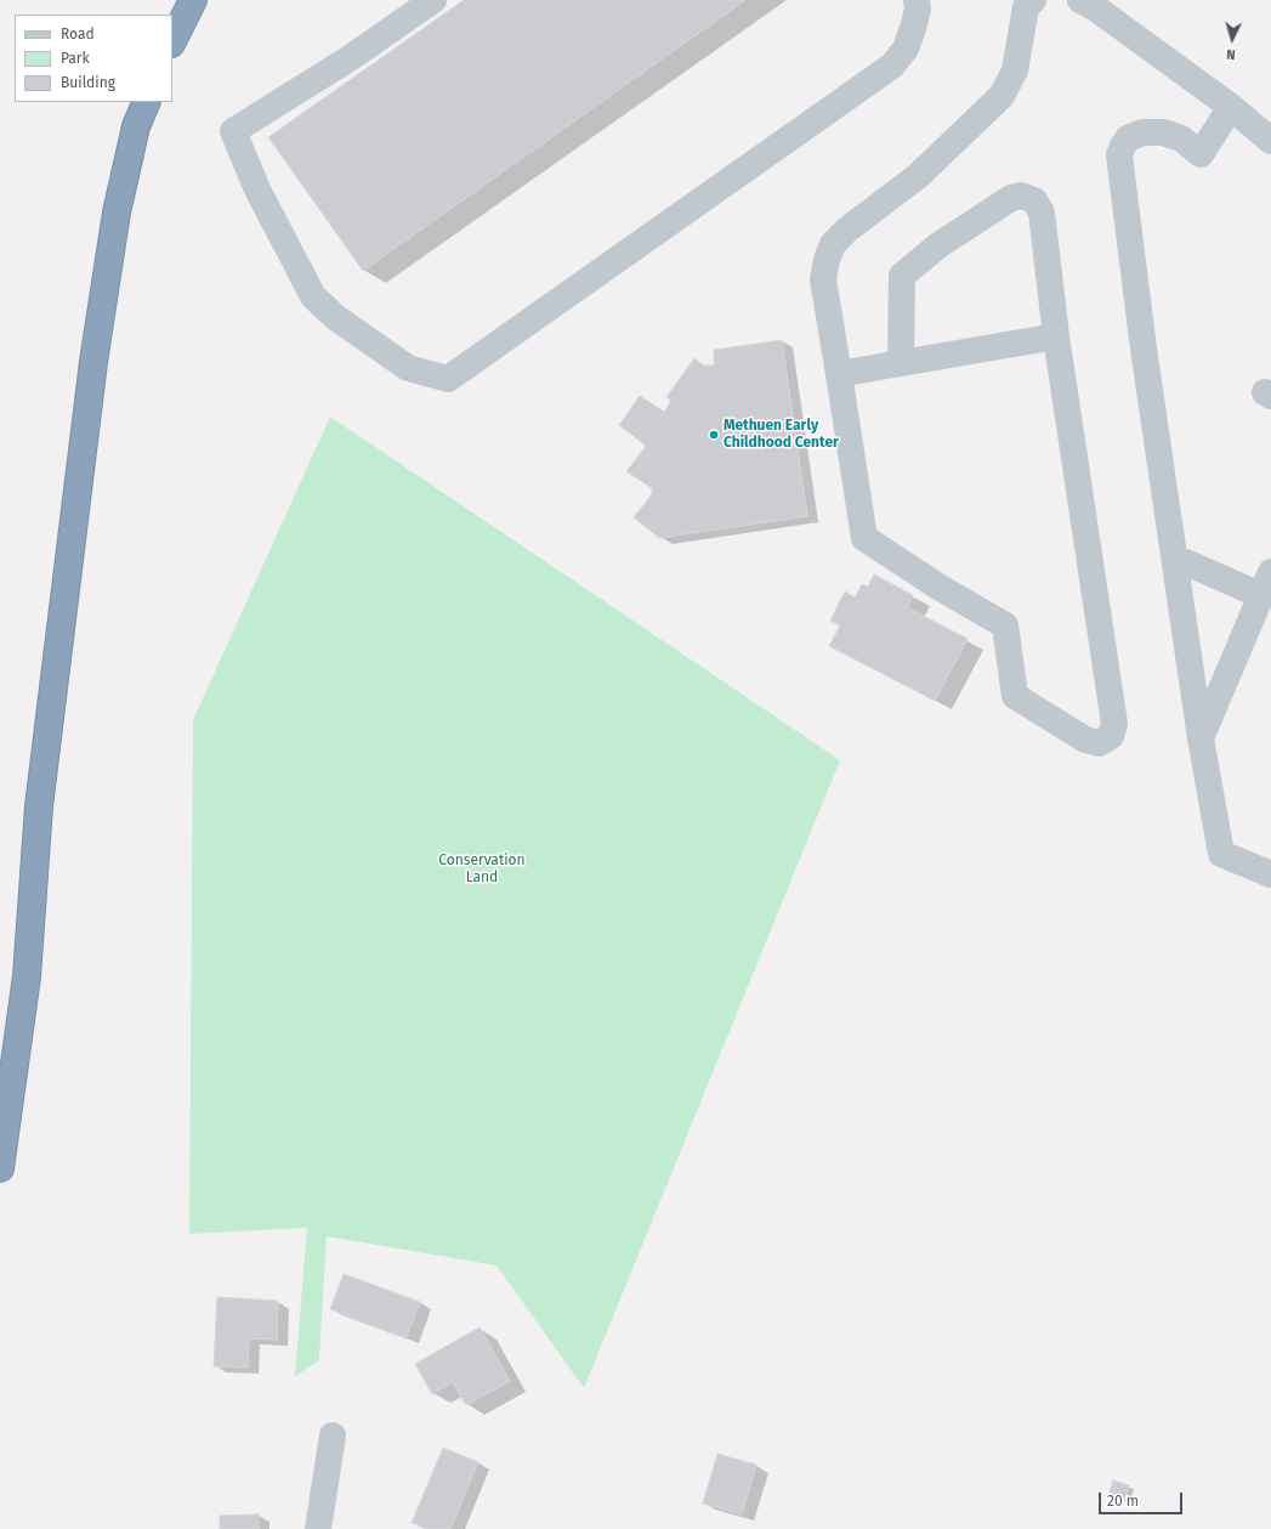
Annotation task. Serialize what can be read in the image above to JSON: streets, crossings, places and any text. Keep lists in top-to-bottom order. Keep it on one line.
{"parks":["Conservation Land"],"places":["Methuen Early Childhood Center"],"legend":["Road","Park","Building"],"scale_bar":"20 m","north":"bottom"}
